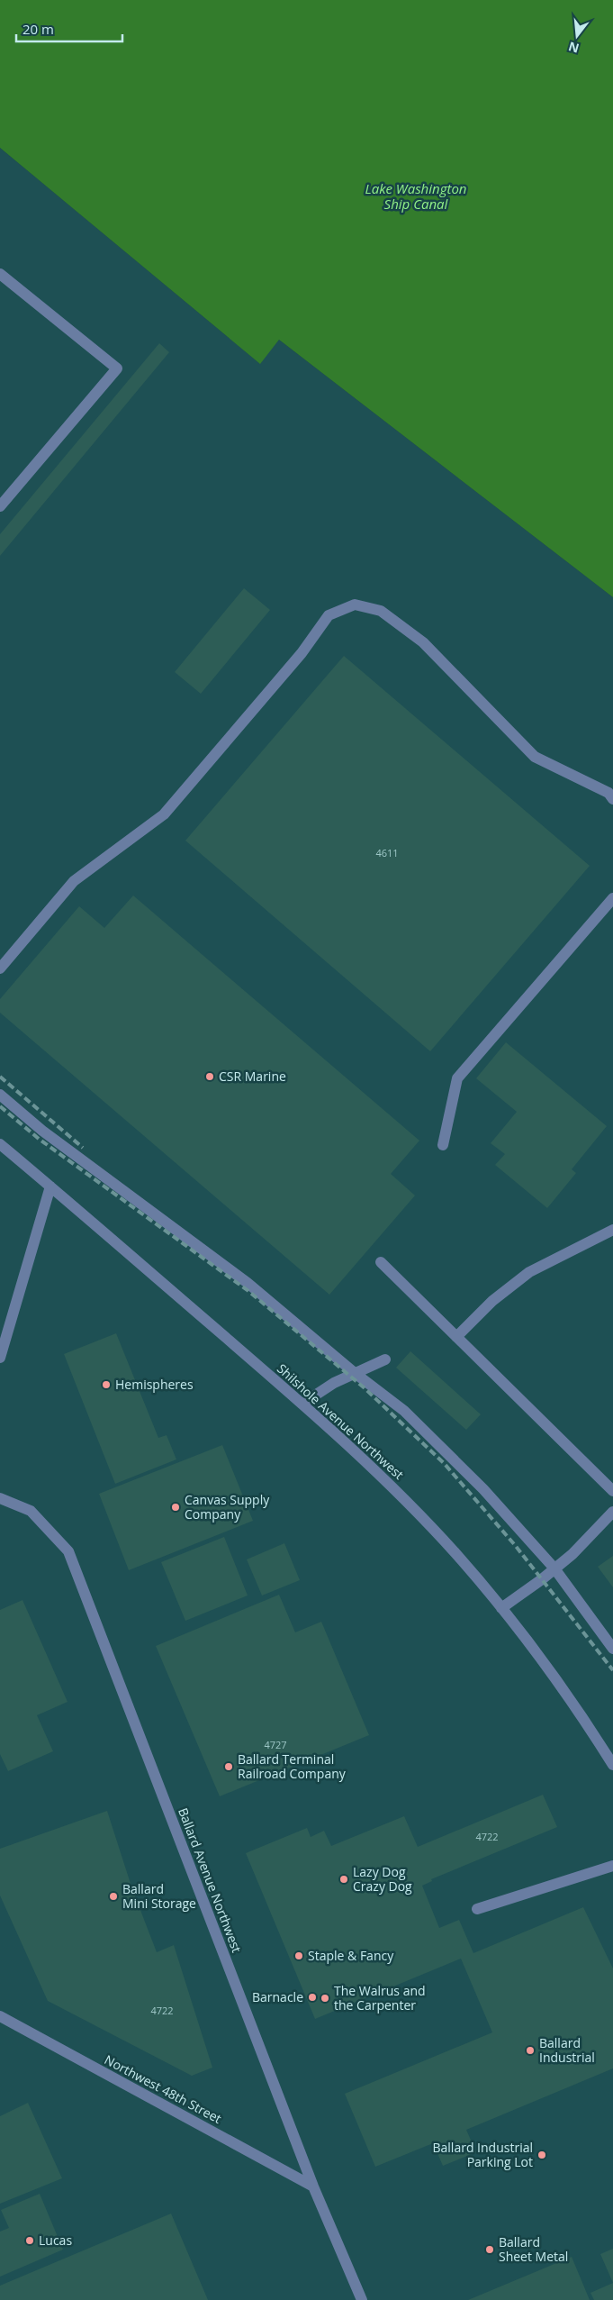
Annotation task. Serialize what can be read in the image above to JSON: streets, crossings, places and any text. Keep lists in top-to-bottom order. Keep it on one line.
{"streets":{"street":["Shilshole Avenue Northwest","Ballard Avenue Northwest","Northwest 48th Street"]},"crossings":[["Ballard Avenue Northwest","Northwest 48th Street"]],"water":["Lake Washington Ship Canal"],"places":["CSR Marine","Hemispheres","Canvas Supply Company","Ballard Terminal Railroad Company","Lazy Dog Crazy Dog","Ballard Mini Storage","Staple & Fancy","Barnacle","The Walrus and the Carpenter","Ballard Industrial","Ballard Industrial Parking Lot","Lucas","Ballard Sheet Metal"],"house_numbers":["4611","4727","4722","4722"],"scale_bar":"20 m","north":"bottom"}
